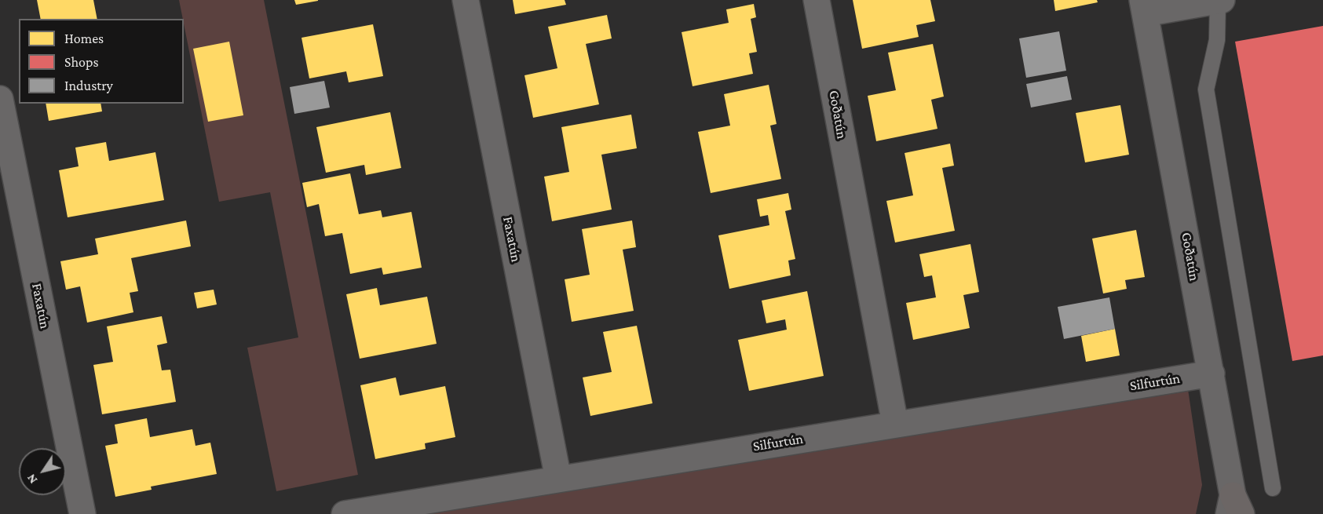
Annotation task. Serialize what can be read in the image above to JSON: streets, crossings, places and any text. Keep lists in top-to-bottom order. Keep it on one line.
{"streets":{"street":["Goðatún","Faxatún","Silfurtún"]},"crossings":[["Goðatún","Silfurtún"],["Faxatún","Silfurtún"]],"legend":["Homes","Shops","Industry"],"north":"bottom left"}
